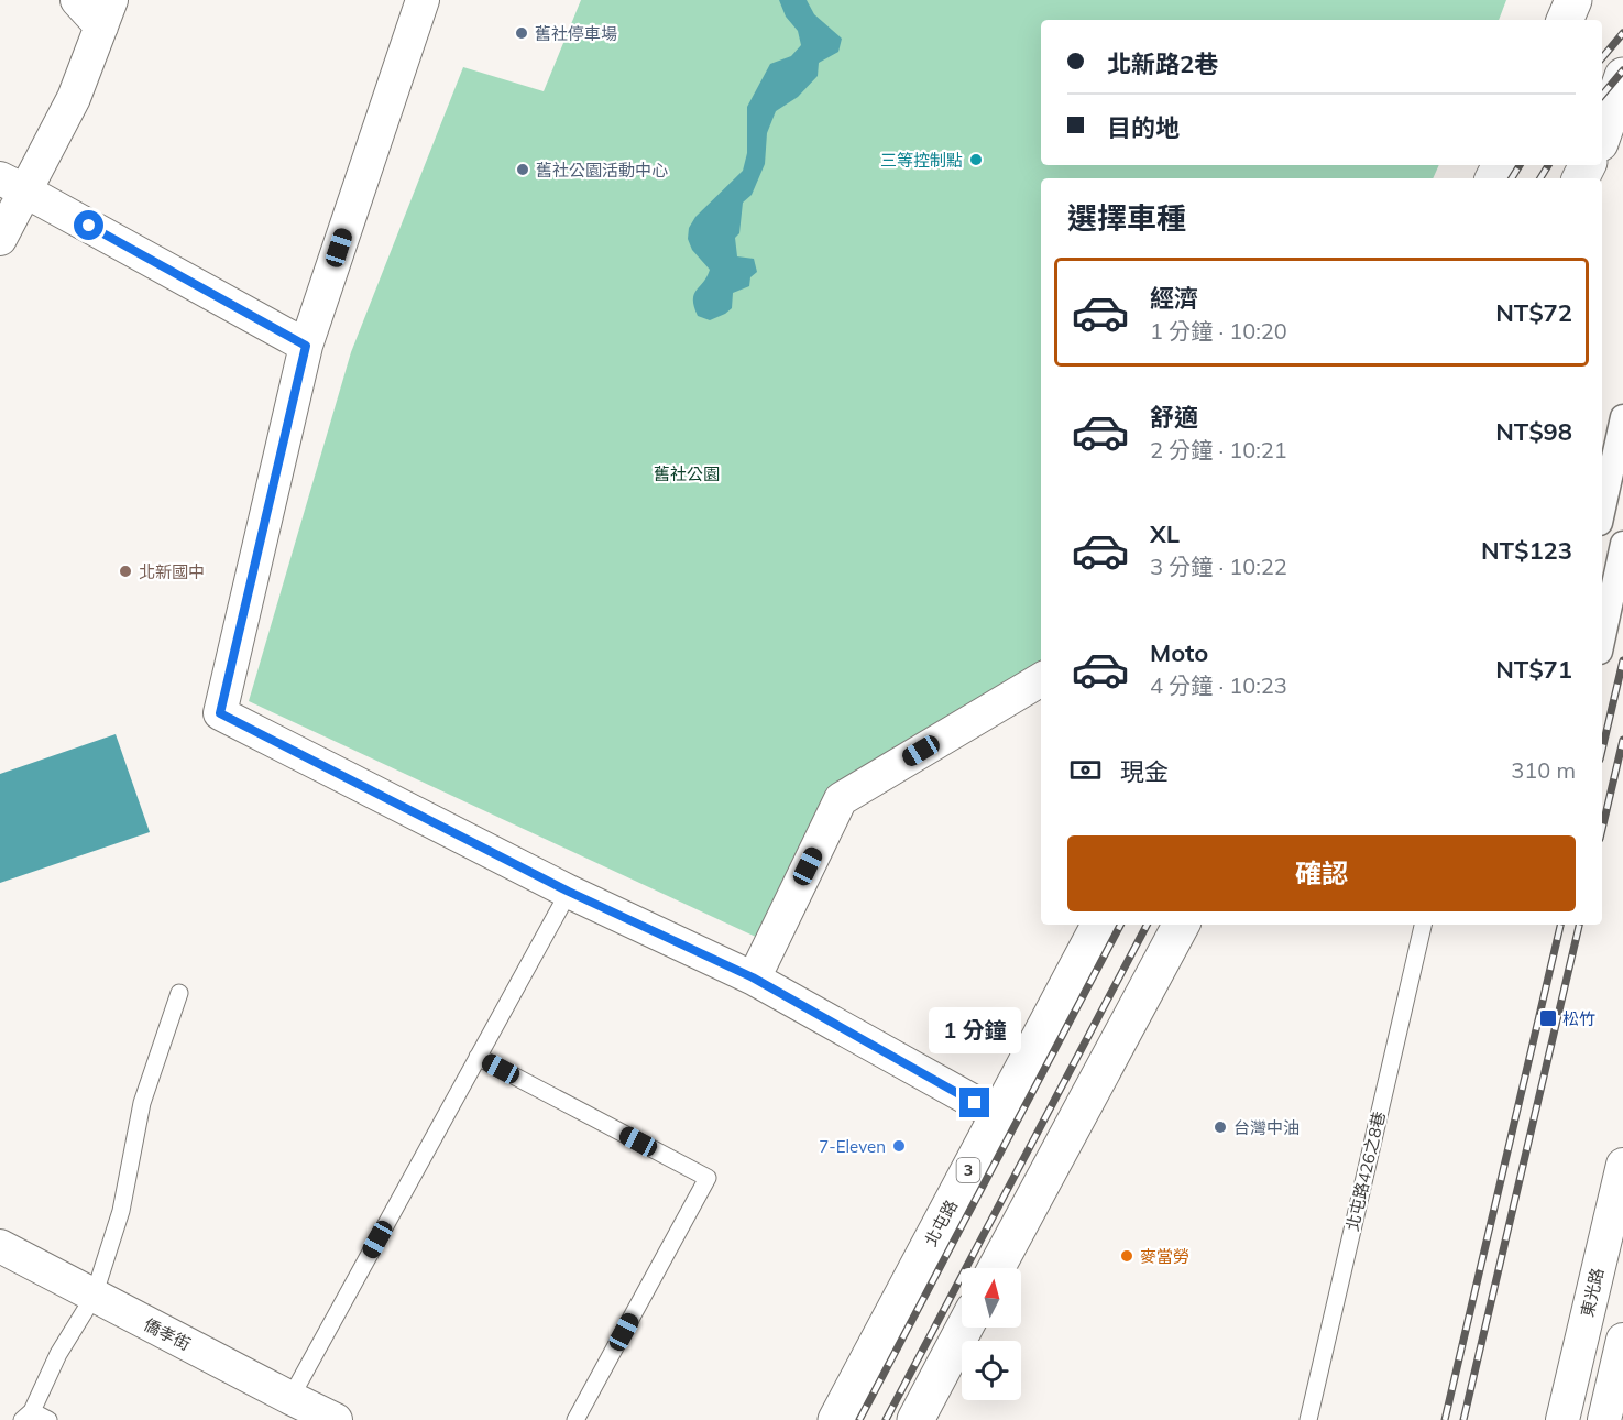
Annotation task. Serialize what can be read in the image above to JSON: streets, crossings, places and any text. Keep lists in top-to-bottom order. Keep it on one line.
{"streets":{"main road":["3","北屯路"],"street":["東光路","僑孝街"],"lane":["北屯路426之8巷"]},"parks":["舊社公園"],"places":{"other":["舊社停車場","三等控制點","舊社公園活動中心","北新國中","台灣中油","7-Eleven","麥當勞"],"transit":["松竹"]},"north":"top","page":{"banner":["北新路2巷","目的地"],"heading":"選擇車種","list":[{"name":"經濟","note":"1 分鐘 · 10:20","value":"NT$72"},{"name":"舒適","note":"2 分鐘 · 10:21","value":"NT$98"},{"name":"XL","note":"3 分鐘 · 10:22","value":"NT$123"},{"name":"Moto","note":"4 分鐘 · 10:23","value":"NT$71"}],"pay":["現金","310 m"],"buttons":"確認","bubble":"1 分鐘"}}
